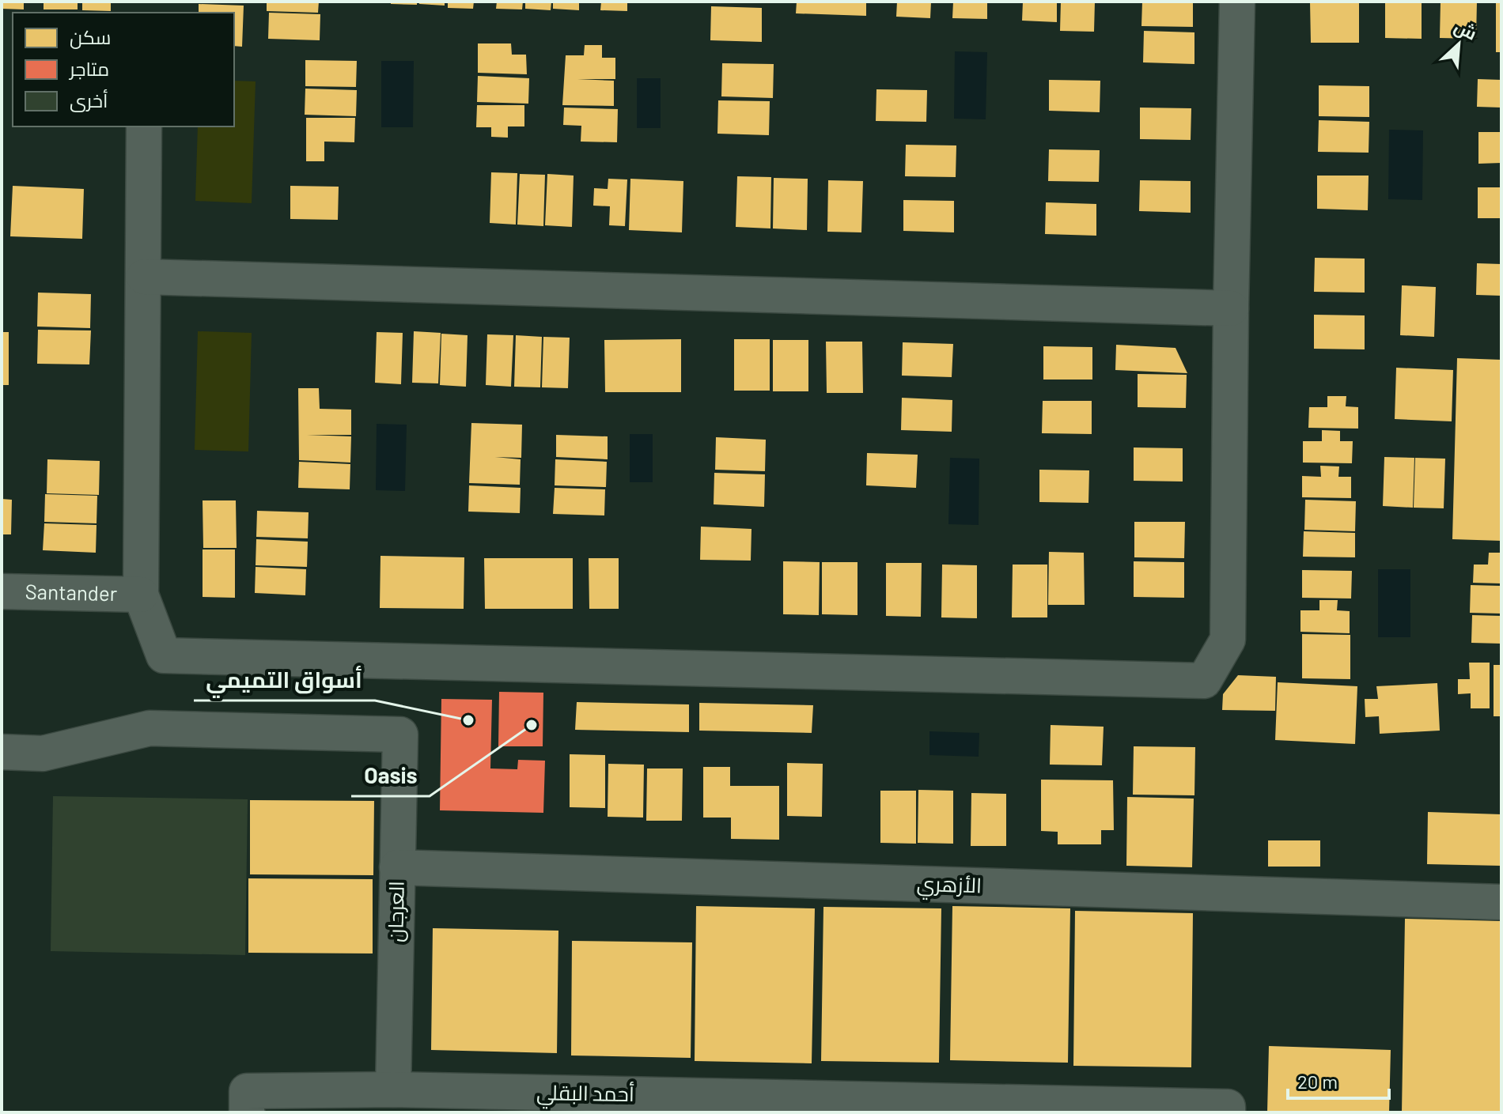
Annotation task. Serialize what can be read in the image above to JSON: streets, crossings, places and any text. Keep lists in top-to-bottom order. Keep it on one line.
{"streets":{"street":["Santander","الأزهري","العرجان","أحمد البقلي"]},"crossings":[["الأزهري","العرجان"],["العرجان","أحمد البقلي"]],"places":["أسواق التميمي","Oasis"],"legend":["سكن","متاجر","أخرى"],"scale_bar":"20 m","north":"top right"}
